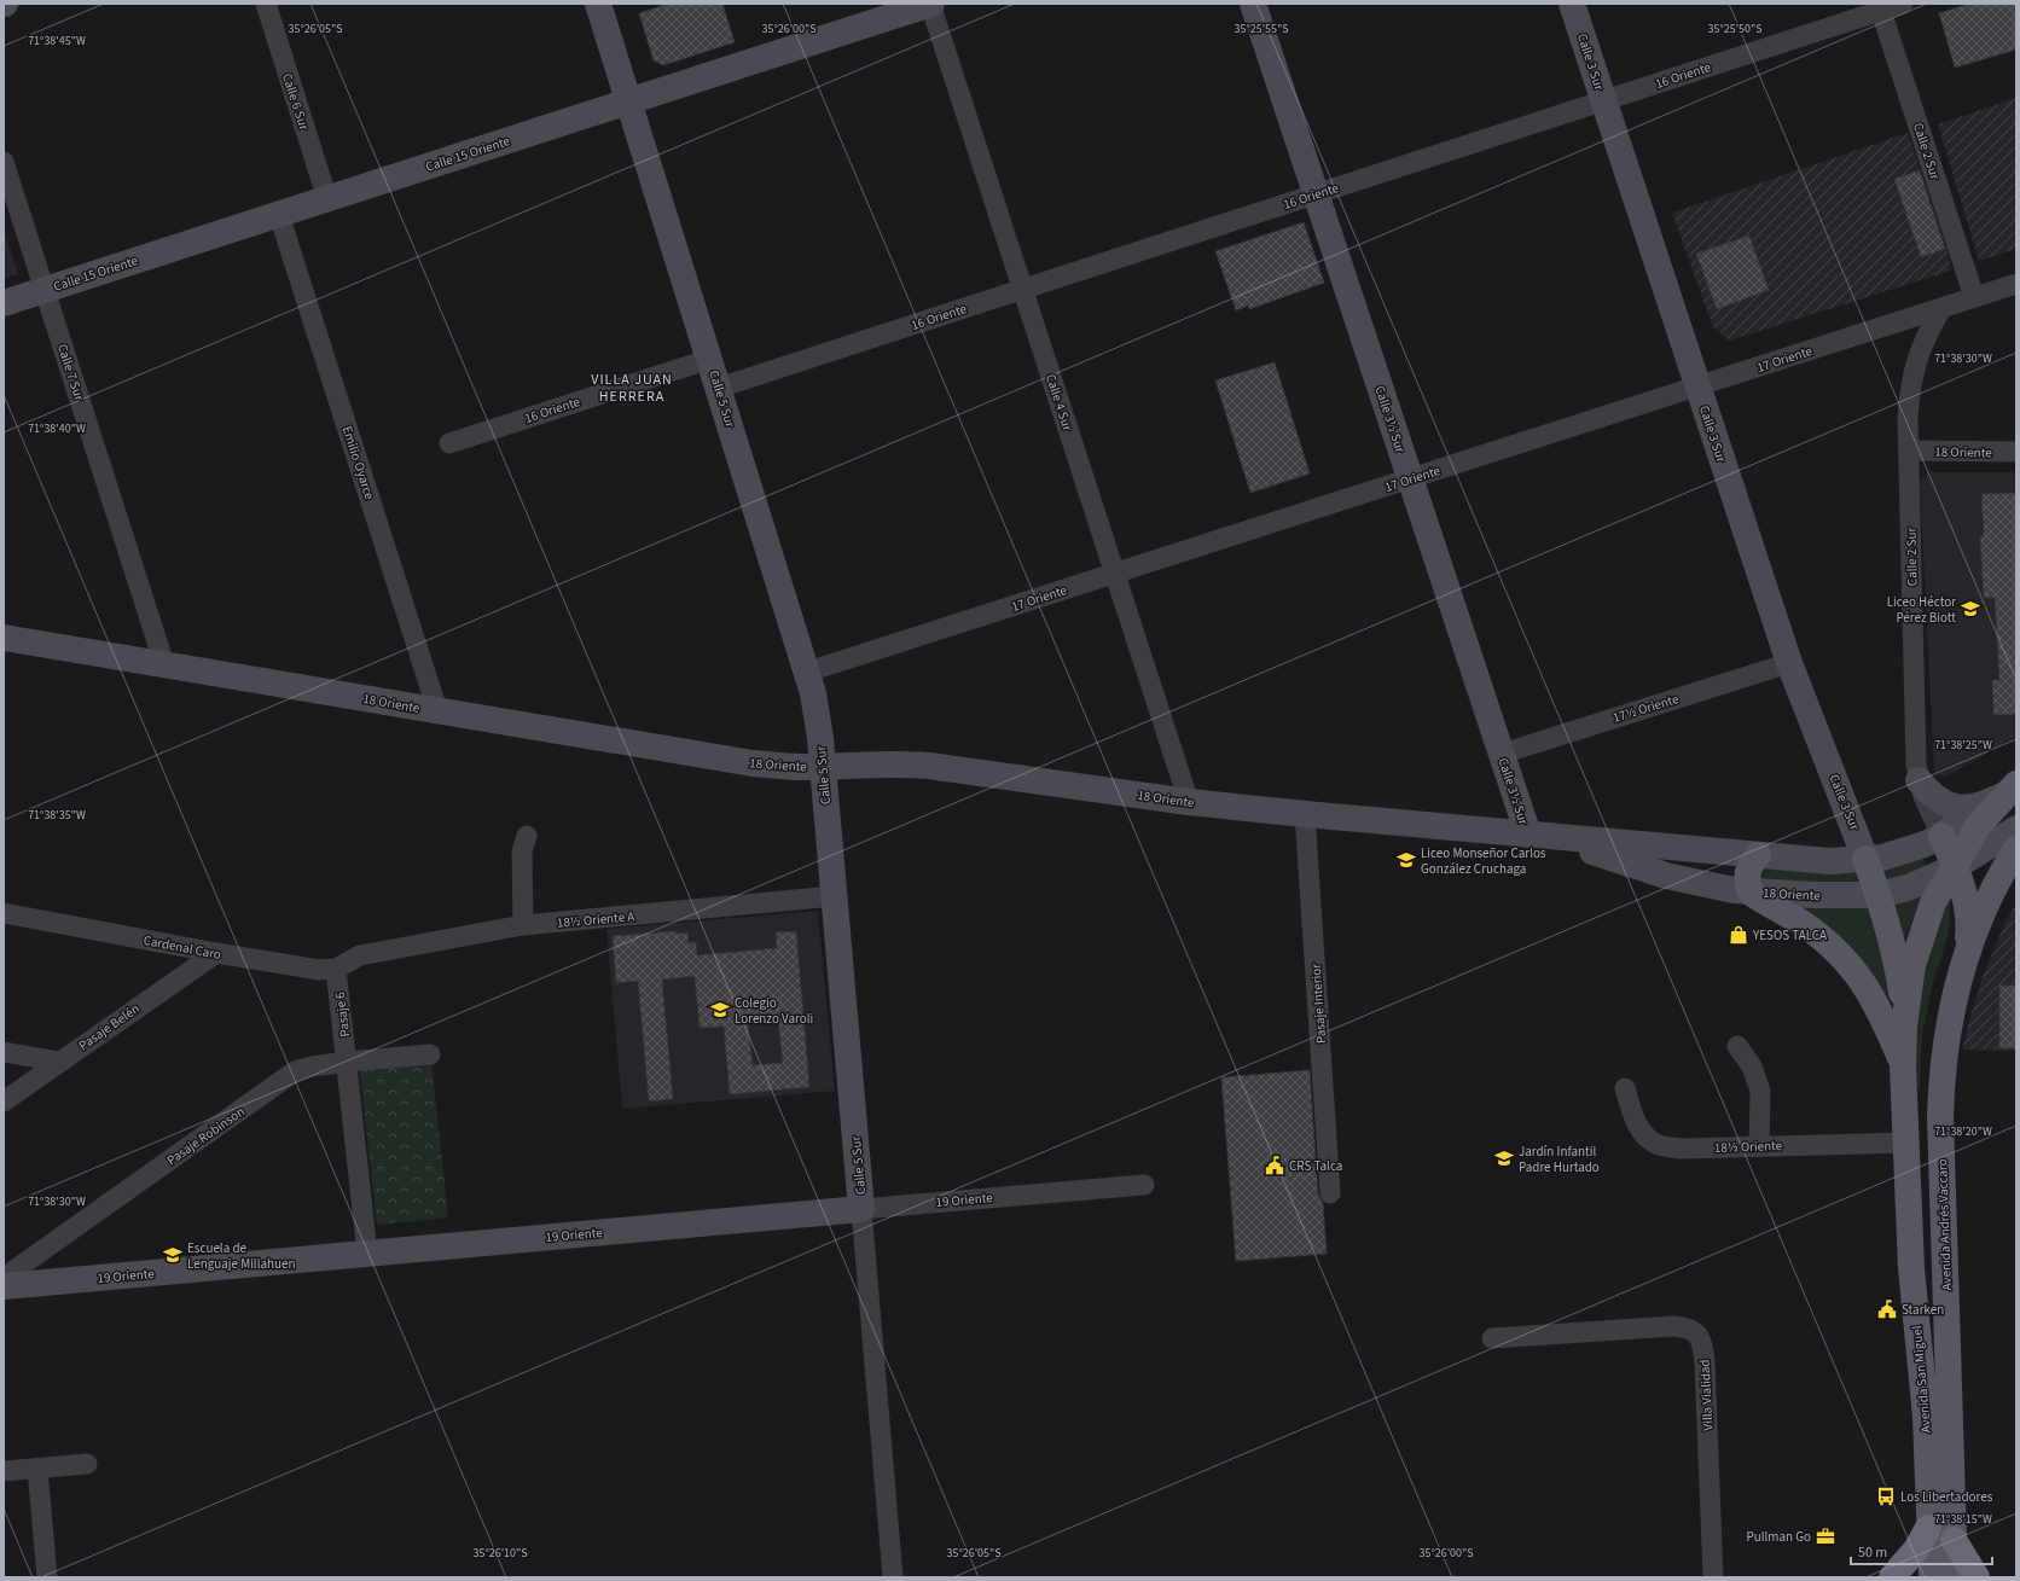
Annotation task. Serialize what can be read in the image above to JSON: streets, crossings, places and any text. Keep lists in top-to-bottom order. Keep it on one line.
{"streets":{"main road":["Avenida Andrés Vaccaro","Avenida San Miguel"],"street":["Calle 3 Sur","16 Oriente","Calle 6 Sur","Calle 2 Sur","Calle 15 Oriente","17 Oriente","Calle 7 Sur","Calle 5 Sur","Calle 4 Sur","Calle 3½ Sur","18 Oriente","Emilio Oyarce","17½ Oriente","18½ Oriente A","Cardenal Caro","Pasaje Interior","Pasaje 6","Pasaje Belén","Pasaje Robinson","18½ Oriente","19 Oriente","Villa Vialidad"]},"crossings":[["Calle 3 Sur","16 Oriente"],["Calle 3 Sur","17 Oriente"],["Calle 3 Sur","18 Oriente"],["Calle 3 Sur","17½ Oriente"],["16 Oriente","Calle 2 Sur"],["16 Oriente","Calle 5 Sur"],["16 Oriente","Calle 4 Sur"],["16 Oriente","Calle 3½ Sur"],["Calle 6 Sur","Calle 15 Oriente"],["Calle 2 Sur","17 Oriente"],["Calle 2 Sur","18 Oriente"],["Calle 15 Oriente","Calle 7 Sur"],["Calle 15 Oriente","Calle 5 Sur"],["Calle 15 Oriente","Calle 4 Sur"],["Calle 15 Oriente","Emilio Oyarce"],["17 Oriente","Calle 5 Sur"],["17 Oriente","Calle 4 Sur"],["17 Oriente","Calle 3½ Sur"],["Calle 7 Sur","18 Oriente"],["Calle 5 Sur","18 Oriente"],["Calle 5 Sur","18½ Oriente A"],["Calle 5 Sur","19 Oriente"],["Calle 4 Sur","18 Oriente"],["Calle 3½ Sur","18 Oriente"],["Calle 3½ Sur","17½ Oriente"],["18 Oriente","Emilio Oyarce"],["18 Oriente","Pasaje Interior"],["18½ Oriente A","Cardenal Caro"],["Cardenal Caro","Pasaje 6"],["Cardenal Caro","Pasaje Belén"],["Pasaje 6","Pasaje Robinson"],["Pasaje 6","19 Oriente"],["18½ Oriente","Avenida San Miguel"],["Avenida Andrés Vaccaro","Avenida San Miguel"]],"districts":["VILLA JUAN HERRERA"],"places":{"school or university":["Liceo Héctor Pérez Biott","Liceo Monseñor Carlos González Cruchaga","Colegio Lorenzo Varoli","Jardín Infantil Padre Hurtado","Escuela de Lenguaje Millahuen"],"shop":["YESOS TALCA"],"public building":["CRS Talca","Starken"],"bus stop":["Los Libertadores"],"office":["Pullman Go"]},"scale_bar":"50 m","coordinates":["35°26'05\"S","35°26'00\"S","35°25'55\"S","35°25'50\"S","71°38'45\"W","71°38'30\"W","71°38'40\"W","71°38'25\"W","71°38'35\"W","71°38'20\"W","71°38'15\"W","35°26'10\"S"]}
